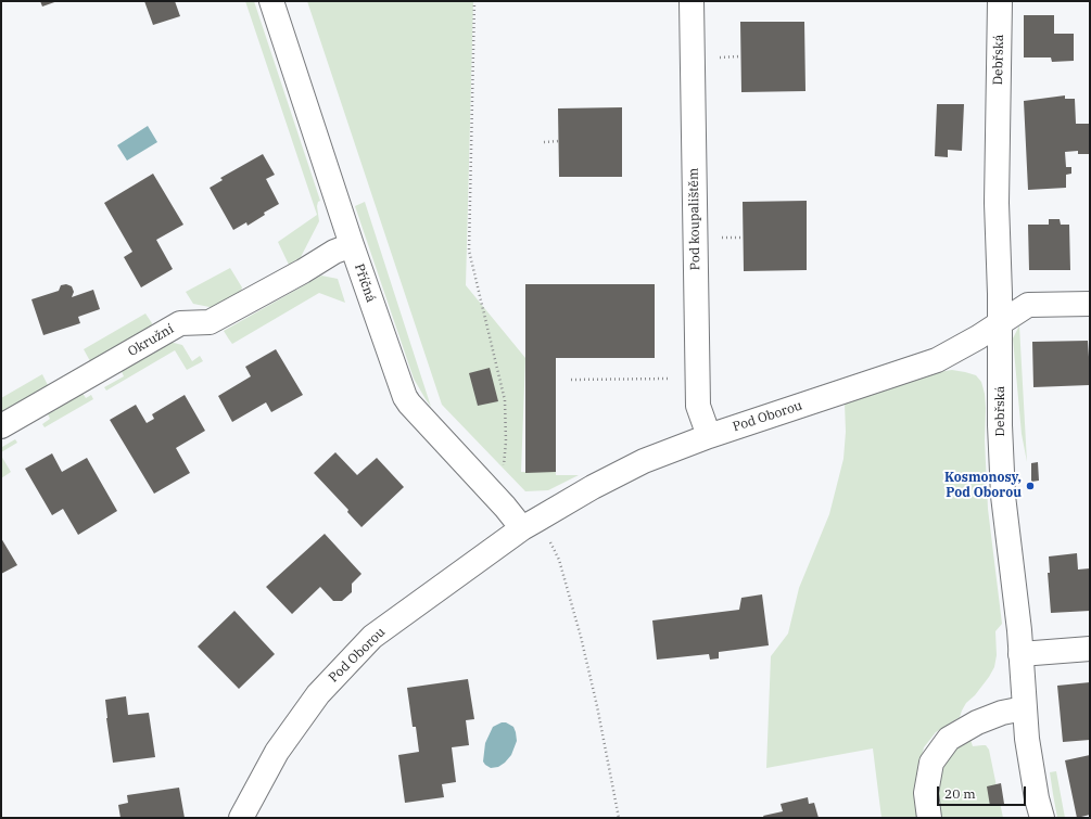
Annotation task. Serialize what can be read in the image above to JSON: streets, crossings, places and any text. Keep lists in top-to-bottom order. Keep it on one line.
{"streets":{"street":["Debřská","Pod koupalištěm","Příčná","Okružní","Pod Oborou"]},"crossings":[["Debřská","Pod Oborou"],["Pod koupalištěm","Pod Oborou"],["Příčná","Okružní"],["Příčná","Pod Oborou"]],"places":["Kosmonosy, Pod Oborou"],"scale_bar":"20 m"}
